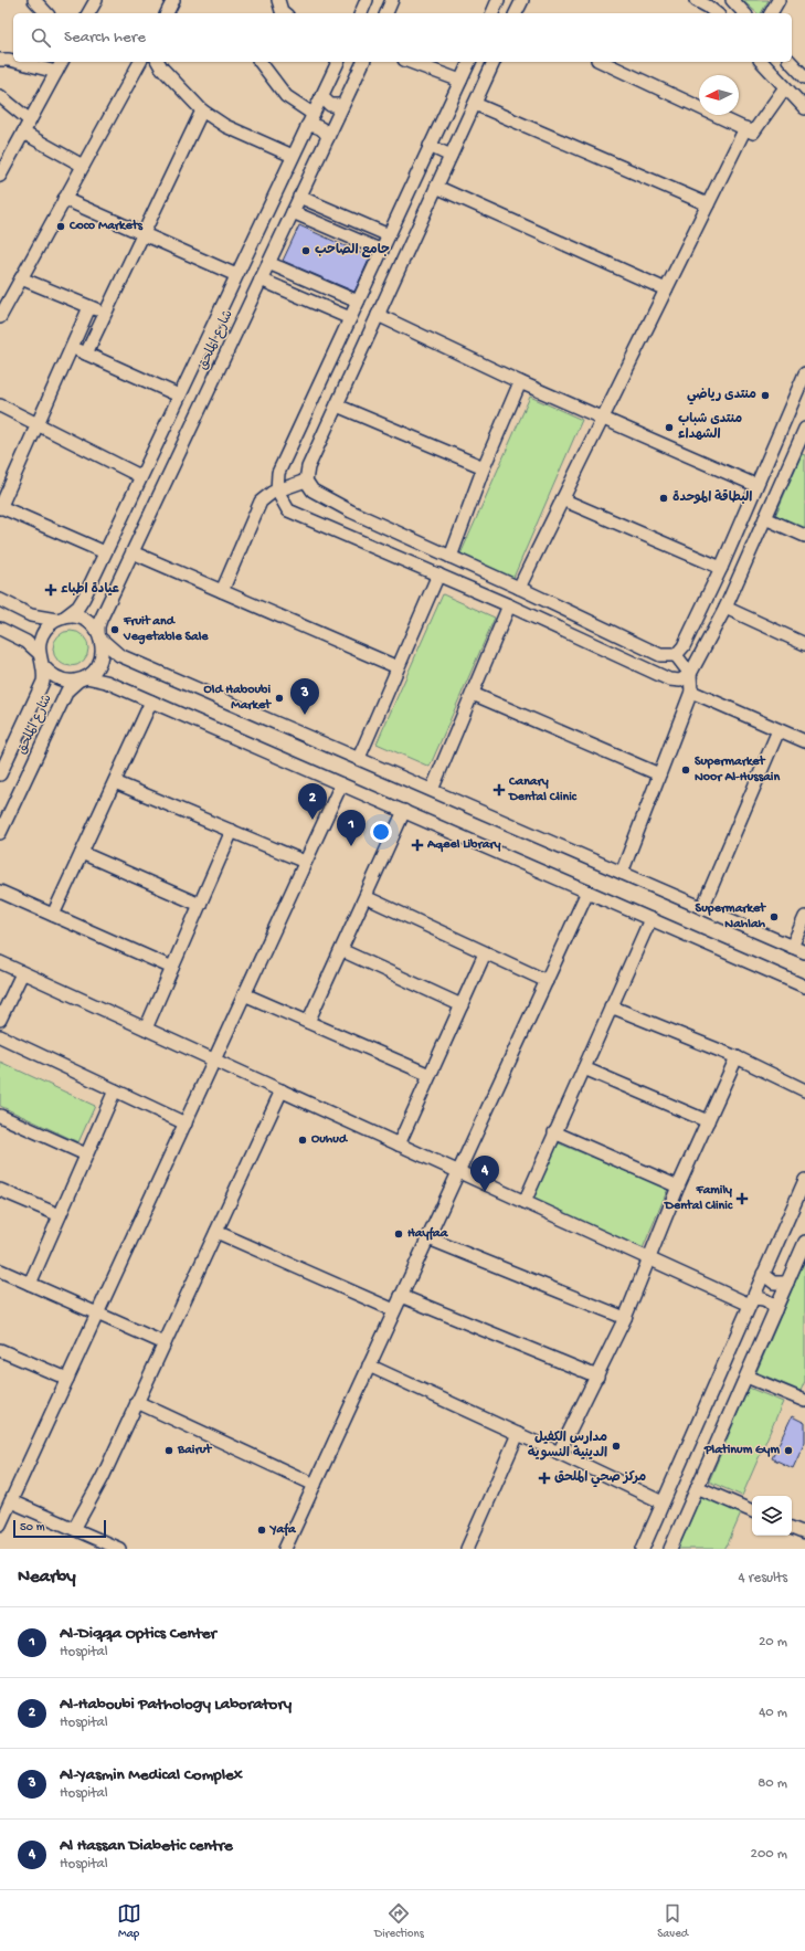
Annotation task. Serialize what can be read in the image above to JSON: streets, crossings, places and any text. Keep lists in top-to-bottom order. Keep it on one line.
{"streets":{"street":["شارع الملحق"]},"places":{"other":["Coco Markets","جامع الصاحب","منتدى رياضي","منتدى شباب الشهداء","البطاقة الموحدة","Fruit and Vegetable Sale","Old Haboubi Market","Supermarket Noor Al-Hussain","Supermarket Nahlah","Ouhud","Hayfaa","مدارس الكفيل الدينية النسوية","Bairut","Platinum Gym","Yafa"],"health":["عيادة اطباء","Canary Dental Clinic","Aqeel Library","Family Dental Clinic","مركز صحي الملحق"]},"scale_bar":"50 m","north":"left","page":{"search":"Search here","pins":["3","2","1","4"],"scale":"50 m","heading":["Nearby","4 results"],"list":[{"mark":"1","name":"Al-Diqqa Optics Center","note":"Hospital","value":"20 m"},{"mark":"2","name":"Al-Haboubi Pathology Laboratory","note":"Hospital","value":"40 m"},{"mark":"3","name":"Al-Yasmin Medical Complex","note":"Hospital","value":"80 m"},{"mark":"4","name":"Al Hassan Diabetic centre","note":"Hospital","value":"200 m"}],"nav":["Map","Directions","Saved"]}}
